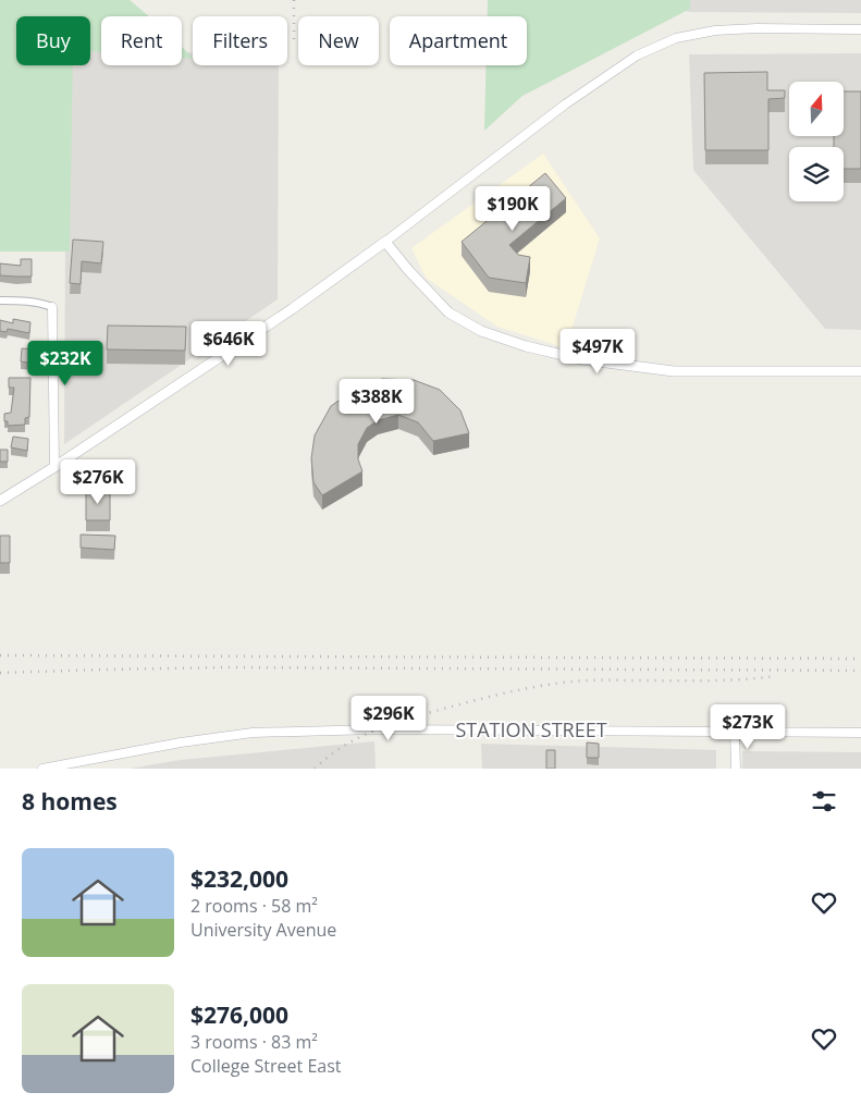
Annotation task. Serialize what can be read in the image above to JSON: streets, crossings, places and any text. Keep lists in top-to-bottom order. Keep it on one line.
{"streets":{"street":["STATION STREET"]},"north":"top","page":{"chip":["Buy","Rent","Filters","New","Apartment"],"price":["$190K","$646K","$497K","$232K","$388K","$276K","$296K","$273K"],"heading":"8 homes","list":[{"name":"$232,000","note":"2 rooms · 58 m² · University Avenue"},{"name":"$276,000","note":"3 rooms · 83 m² · College Street East"}]}}
